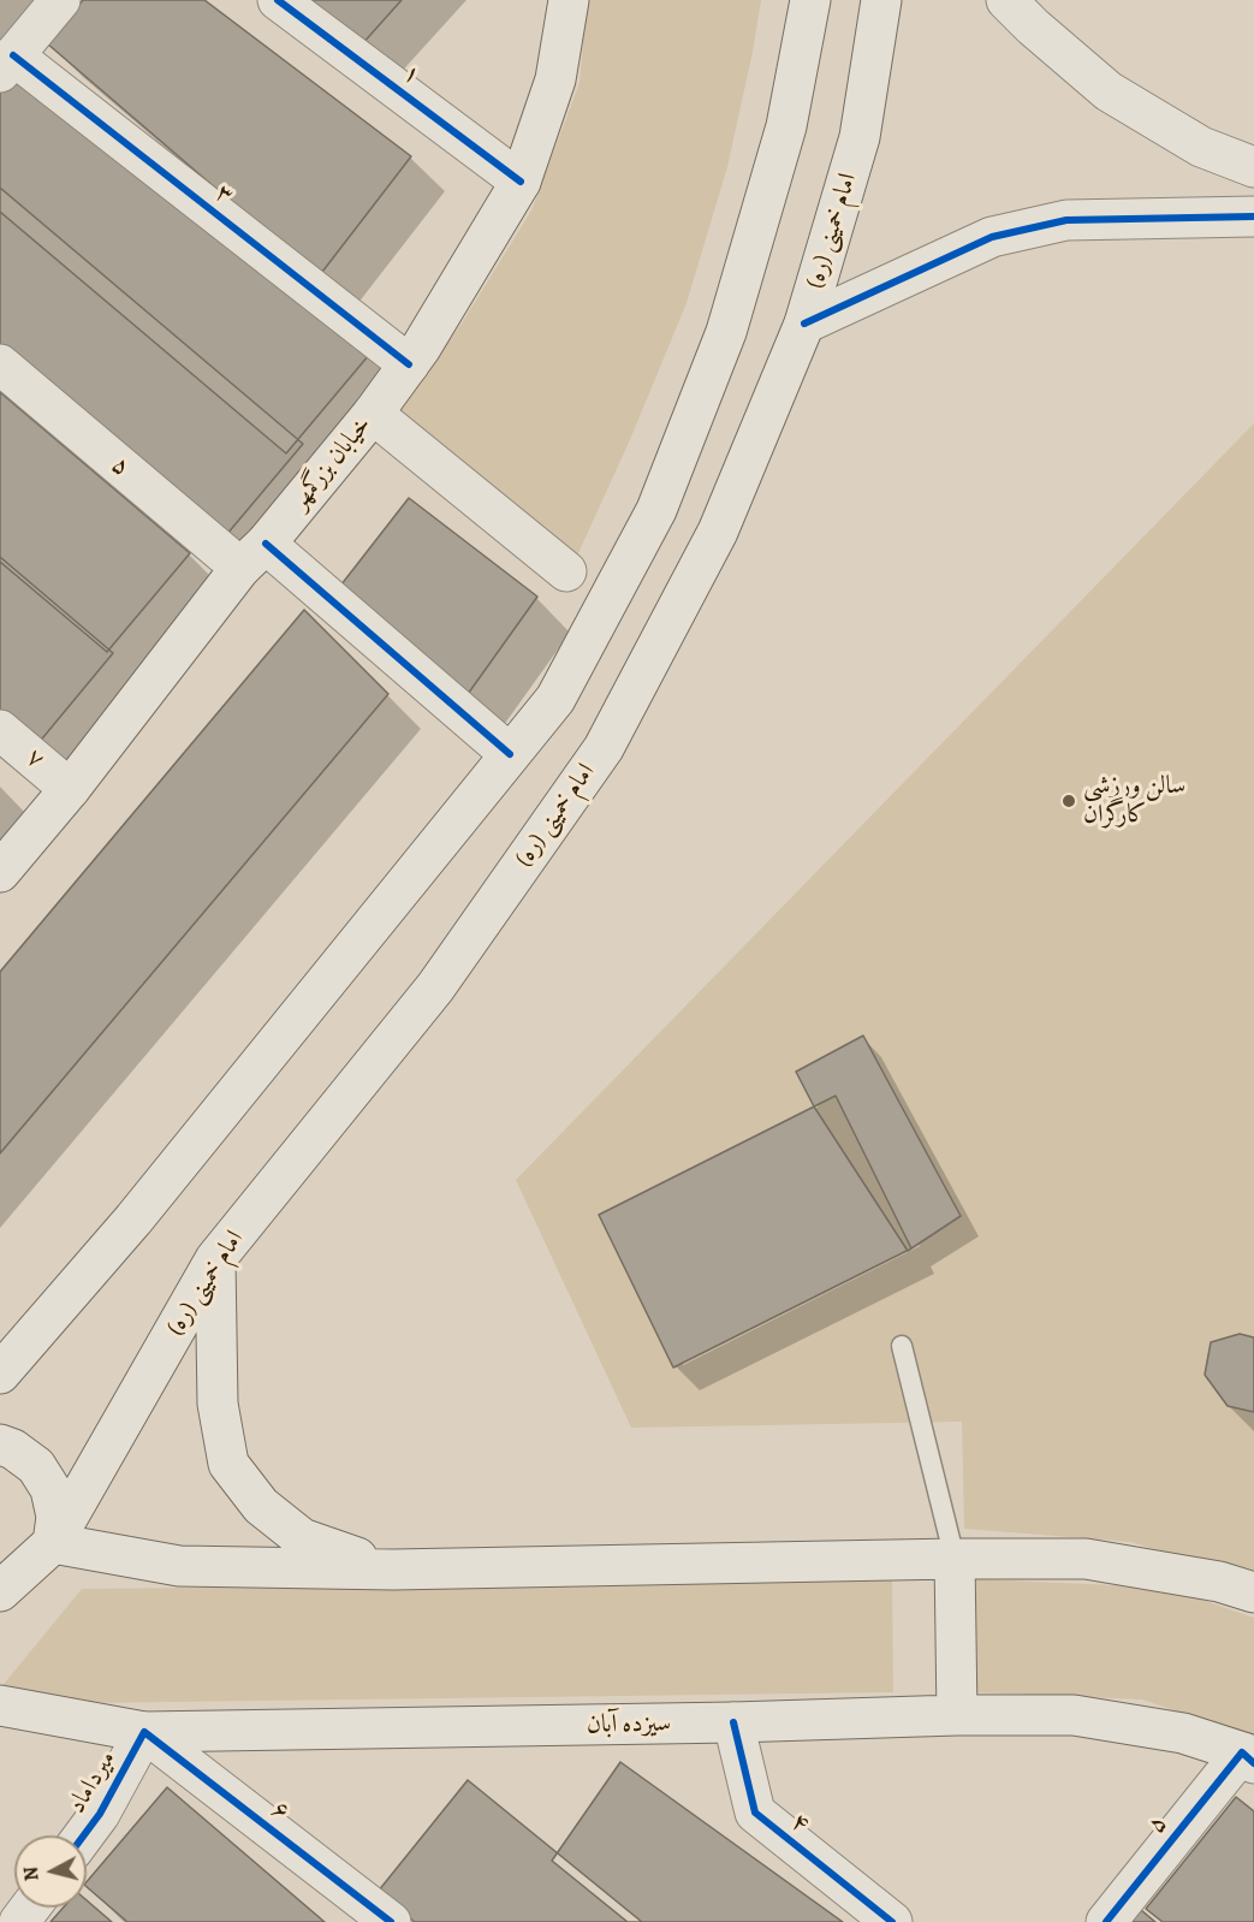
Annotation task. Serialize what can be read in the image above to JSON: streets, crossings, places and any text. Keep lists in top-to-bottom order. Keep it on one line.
{"streets":{"main road":["۱","۳","امام خمینی (ره)","خیابان بزرگمهر","۵","۷","سیزده آبان","میرداماد","۶","۴"]},"crossings":[["۱","خیابان بزرگمهر"],["۳","خیابان بزرگمهر"],["خیابان بزرگمهر","۵"],["خیابان بزرگمهر","۷"],["۵","سیزده آبان"],["سیزده آبان","میرداماد"],["سیزده آبان","۶"],["سیزده آبان","۴"],["میرداماد","۶"]],"places":["سالن ورزشی کارگران"],"north":"left"}
